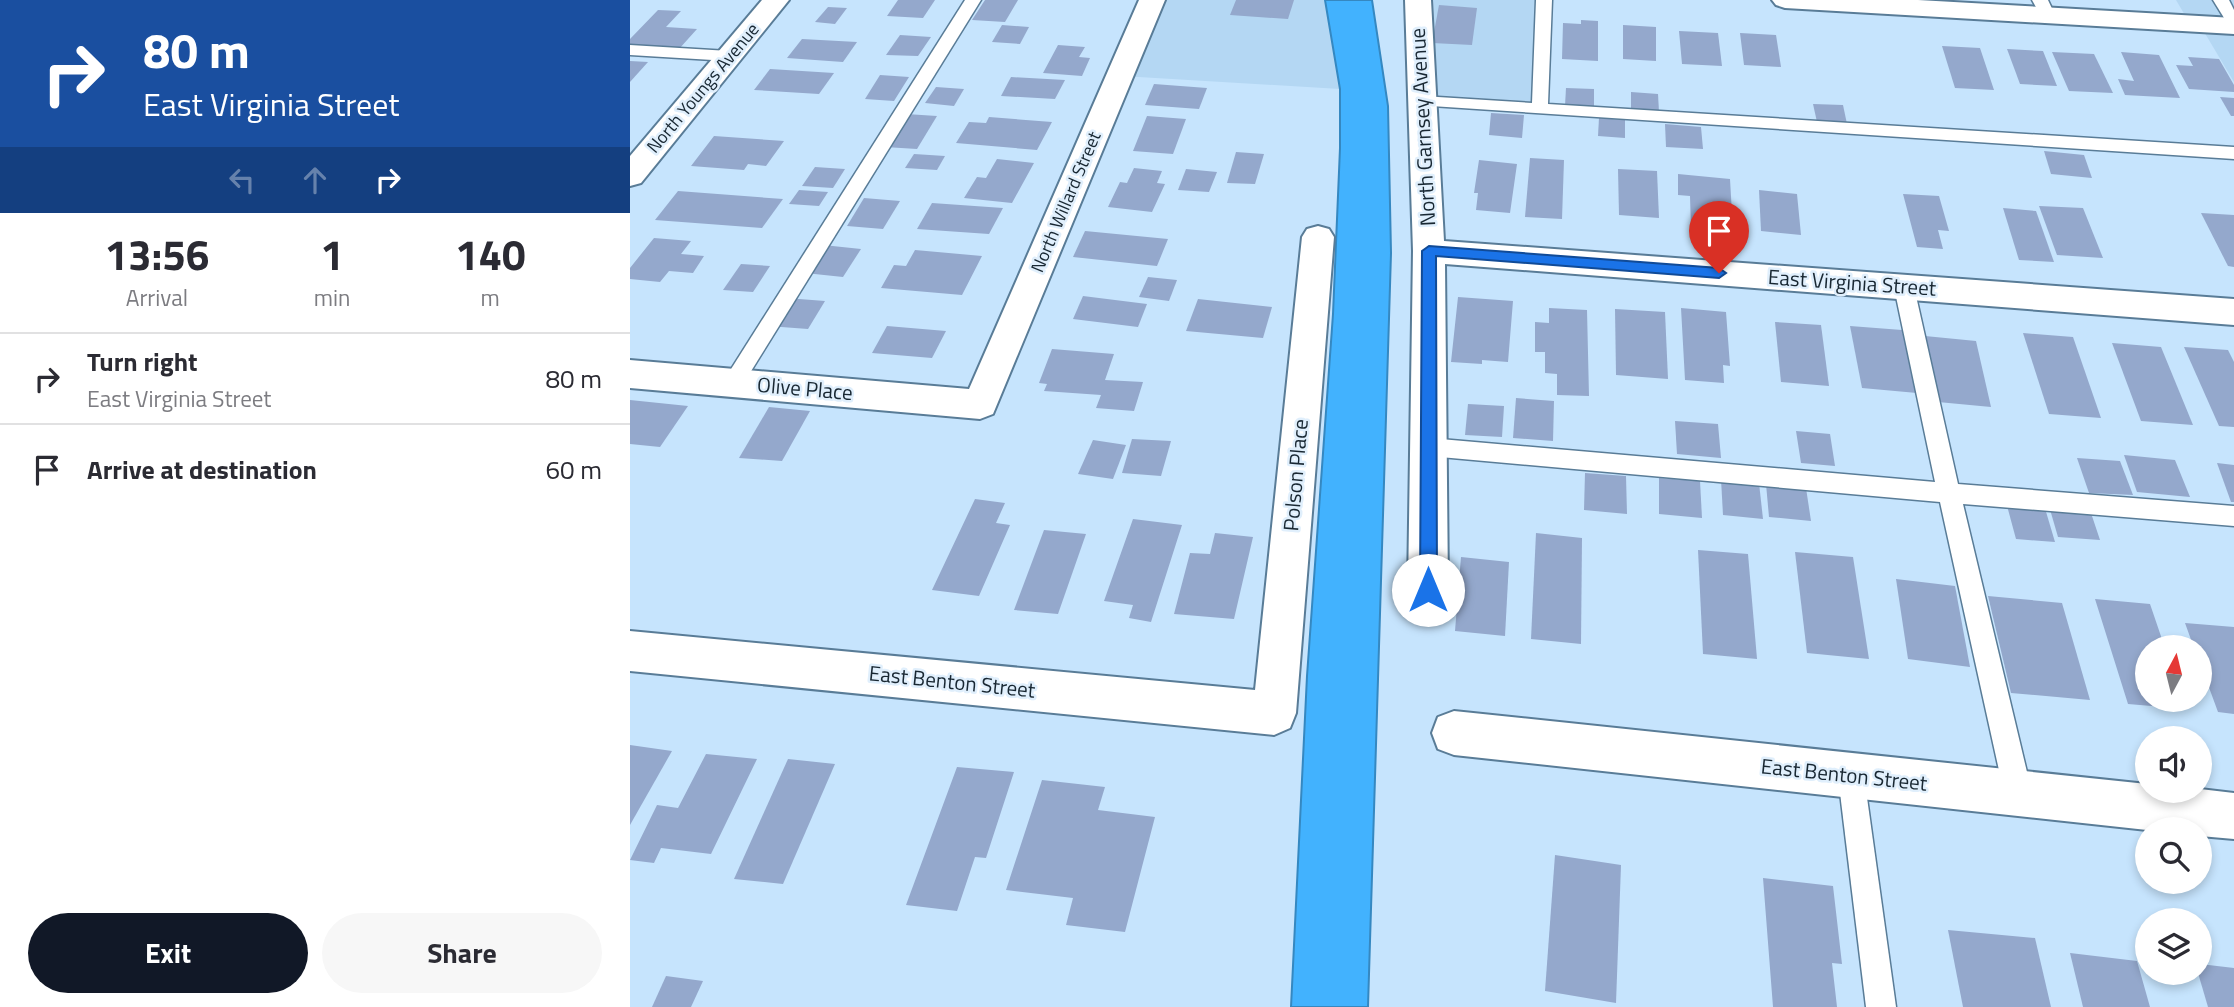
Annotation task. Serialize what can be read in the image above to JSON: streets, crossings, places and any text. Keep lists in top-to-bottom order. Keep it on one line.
{"streets":{"street":["North Youngs Avenue","North Garnsey Avenue","North Willard Street","East Virginia Street","Olive Place","Polson Place","East Benton Street"]},"crossings":[["North Garnsey Avenue","East Virginia Street"],["North Willard Street","Olive Place"],["Polson Place","East Benton Street"]],"north":"top","page":{"turn":["80 m","East Virginia Street"],"eta":["13:56","Arrival","1","min","140","m"],"list":[{"name":"Turn right","note":"East Virginia Street","value":"80 m"},{"name":"Arrive at destination","value":"60 m"}],"buttons":["Exit","Share"]}}
